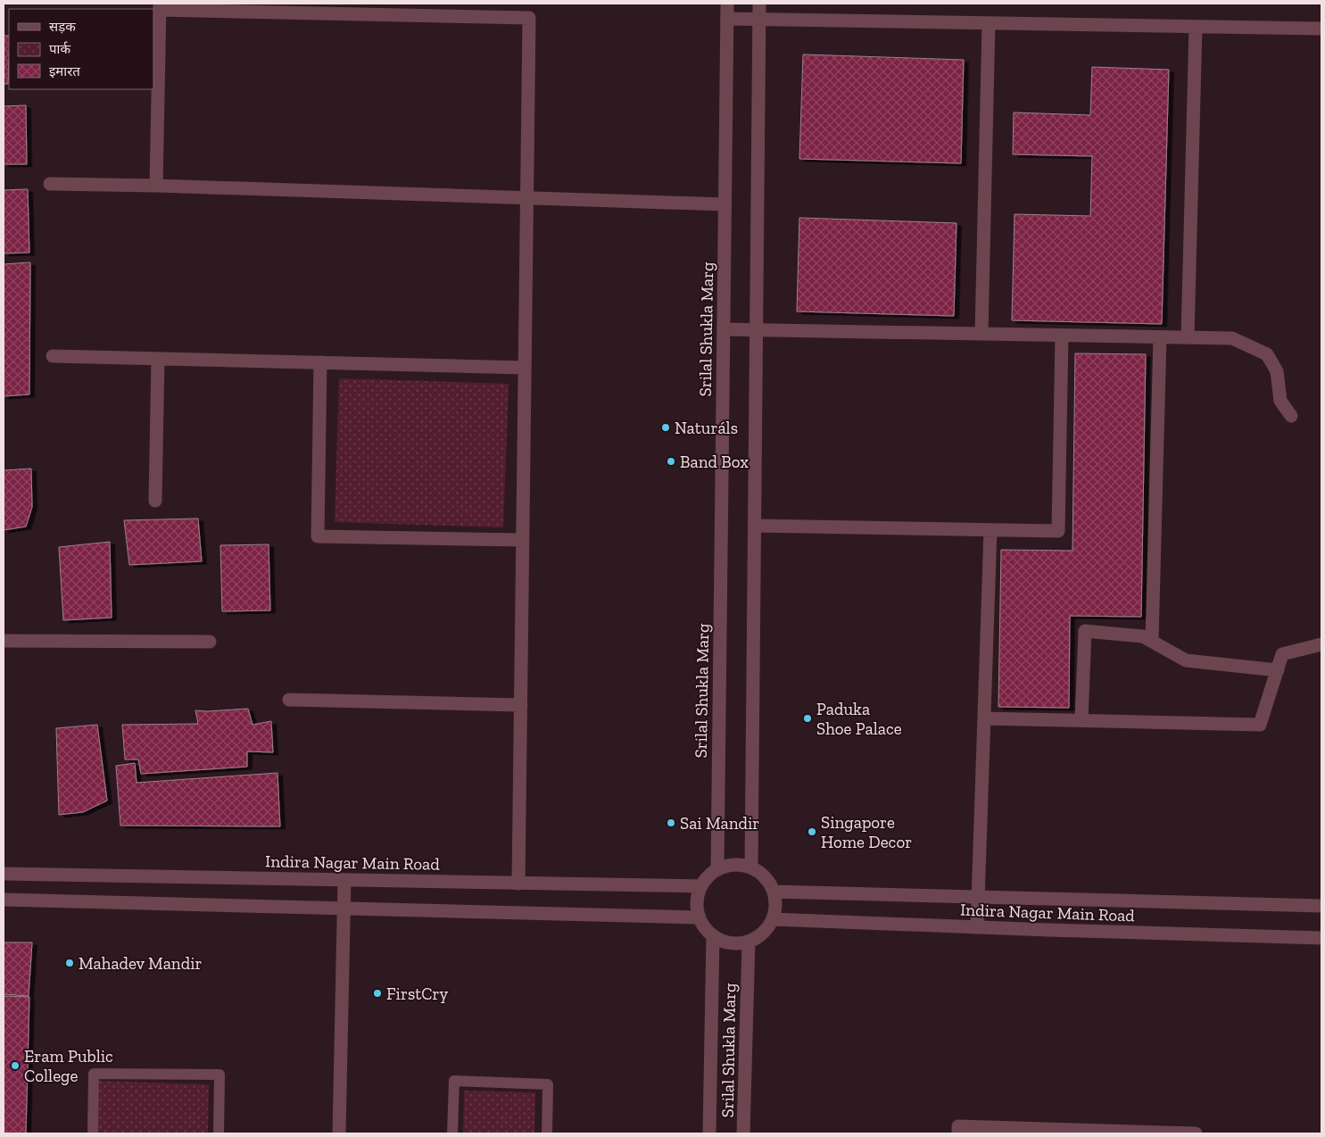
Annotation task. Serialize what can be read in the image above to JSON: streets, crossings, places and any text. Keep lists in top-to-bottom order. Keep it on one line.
{"streets":{"street":["Srilal Shukla Marg","Indira Nagar Main Road"]},"crossings":[["Srilal Shukla Marg","Indira Nagar Main Road"]],"places":["Naturáls","Band Box","Paduka Shoe Palace","Sai Mandir","Singapore Home Decor","Mahadev Mandir","FirstCry","Eram Public College"],"legend":["सड़क","पार्क","इमारत"]}
